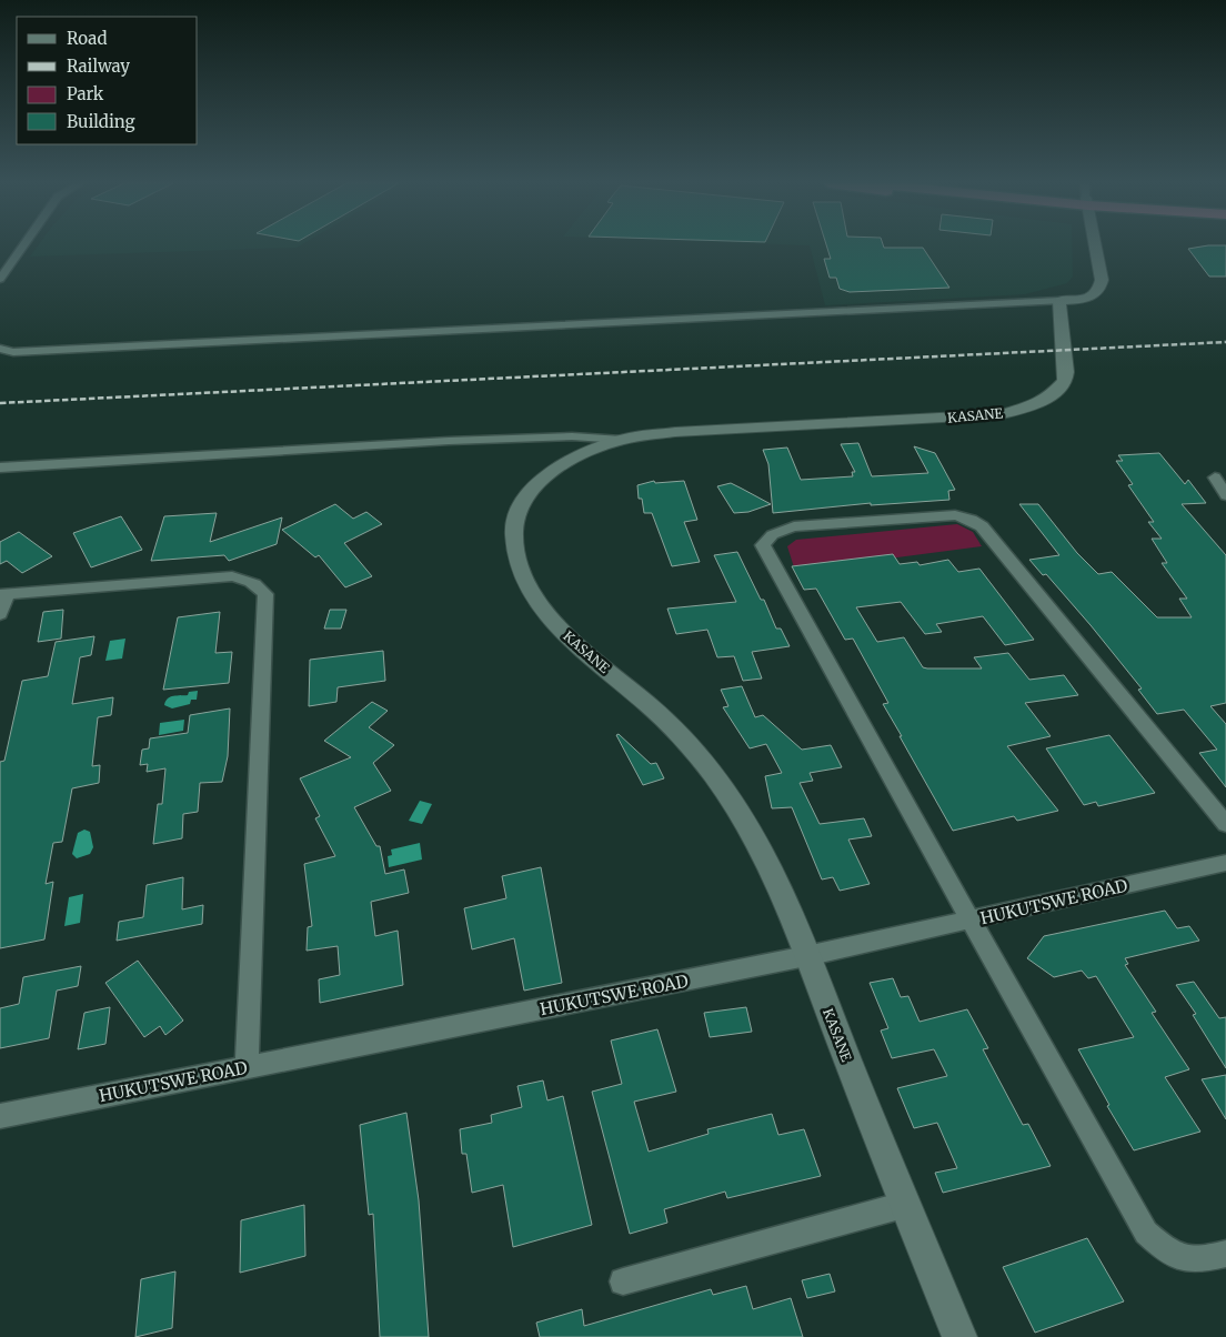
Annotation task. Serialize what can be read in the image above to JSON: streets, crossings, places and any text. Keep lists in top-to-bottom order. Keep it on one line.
{"streets":{"street":["KASANE","HUKUTSWE ROAD"]},"crossings":[["KASANE","HUKUTSWE ROAD"]],"legend":["Road","Railway","Park","Building"]}
